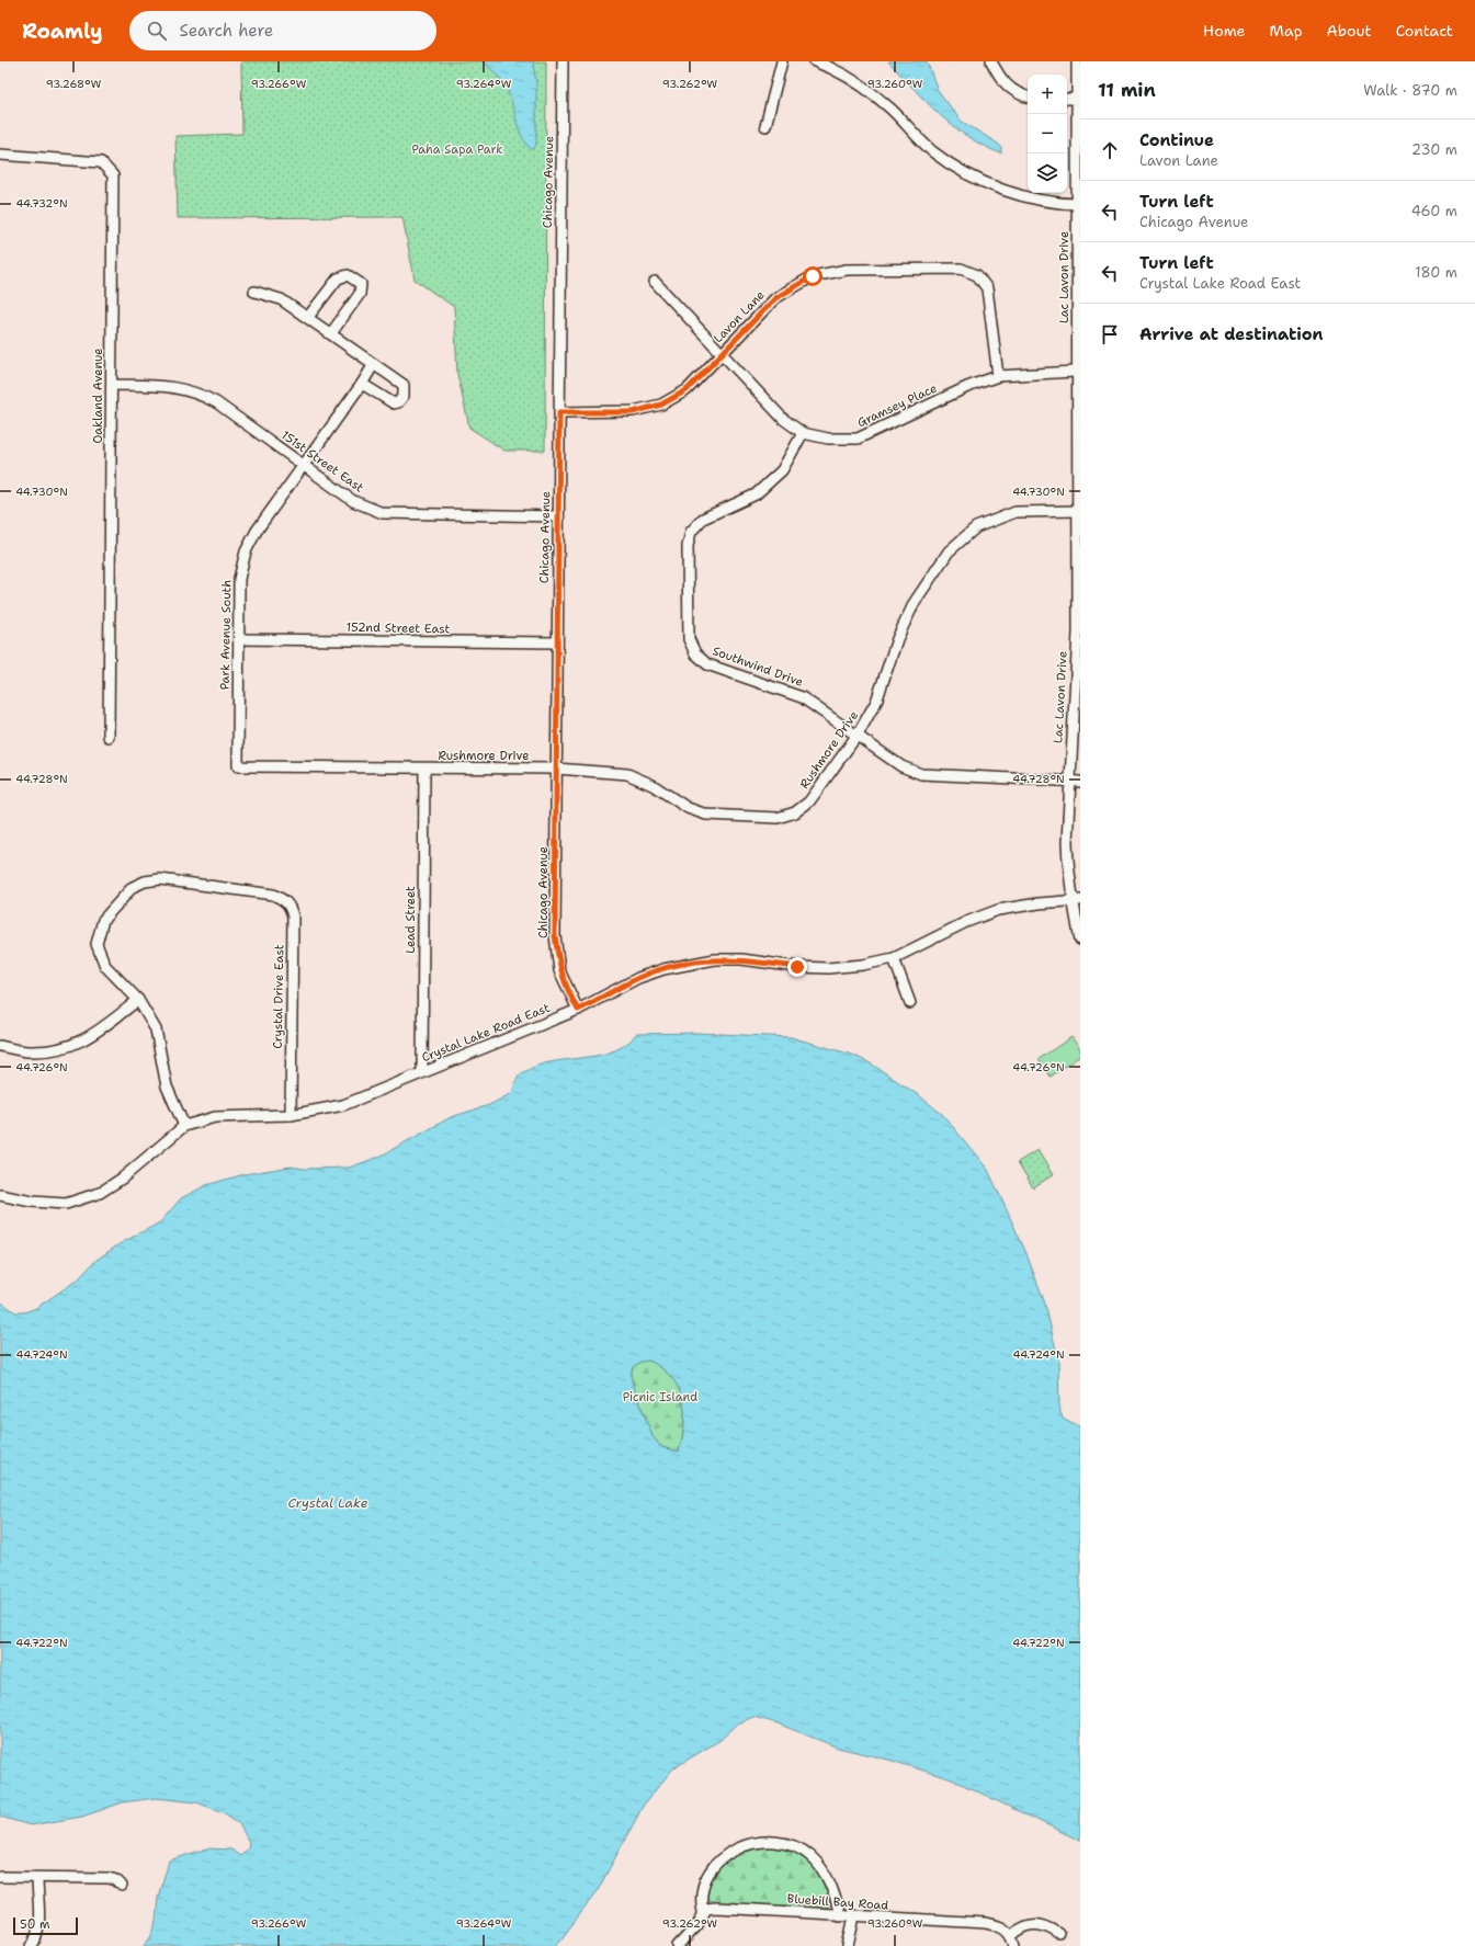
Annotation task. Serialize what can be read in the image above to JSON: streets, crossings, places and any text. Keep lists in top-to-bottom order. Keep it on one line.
{"streets":{"street":["Chicago Avenue","Lac Lavon Drive","Lavon Lane","Oakland Avenue","Gramsey Place","151st Street East","152nd Street East","Park Avenue South","Southwind Drive","Rushmore Drive","Lead Street","Crystal Drive East","Crystal Lake Road East","Bluebill Bay Road"]},"crossings":[["Chicago Avenue","Lavon Lane"],["Chicago Avenue","151st Street East"],["Chicago Avenue","152nd Street East"],["Chicago Avenue","Rushmore Drive"],["Chicago Avenue","Crystal Lake Road East"],["Lac Lavon Drive","Gramsey Place"],["Lac Lavon Drive","Southwind Drive"],["Lac Lavon Drive","Rushmore Drive"],["Lac Lavon Drive","Crystal Lake Road East"],["Lavon Lane","Gramsey Place"],["Oakland Avenue","151st Street East"],["Gramsey Place","Southwind Drive"],["151st Street East","Park Avenue South"],["152nd Street East","Park Avenue South"],["Park Avenue South","Rushmore Drive"],["Southwind Drive","Rushmore Drive"],["Rushmore Drive","Lead Street"],["Lead Street","Crystal Lake Road East"],["Crystal Drive East","Crystal Lake Road East"]],"water":["Crystal Lake"],"parks":["Paha Sapa Park","Picnic Island"],"scale_bar":"50 m","page":{"header":"Roamly","search":"Search here","nav":["Home","Map","About","Contact"],"heading":["11 min","Walk · 870 m"],"map_buttons":["+","−"],"list":[["Continue","Lavon Lane","230 m"],["Turn left","Chicago Avenue","460 m"],["Turn left","Crystal Lake Road East","180 m"],"Arrive at destination"],"scale":"50 m"},"coordinates":["93.268°W","93.266°W","93.264°W","93.262°W","93.260°W","44.732°N","44.730°N","44.728°N","44.726°N","44.724°N","44.722°N"]}
